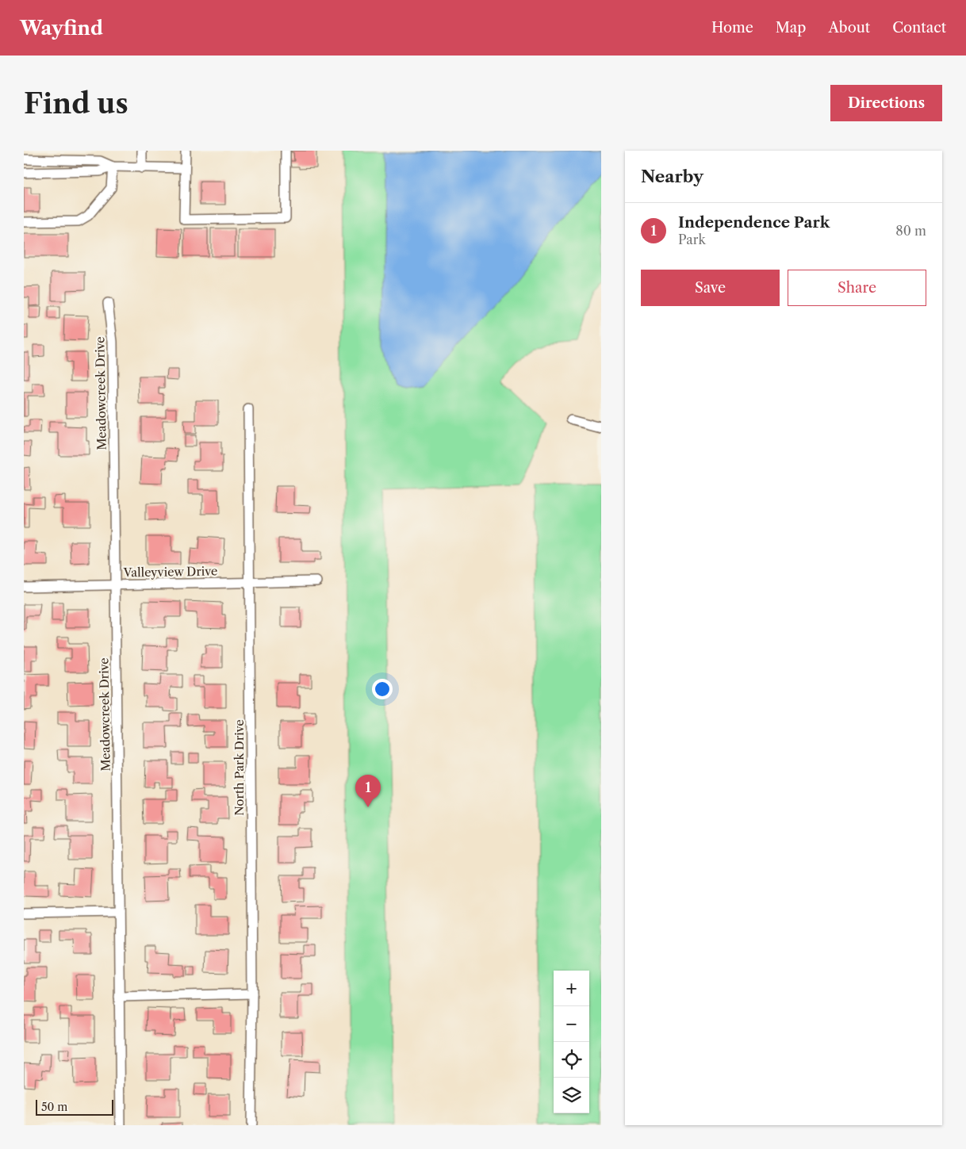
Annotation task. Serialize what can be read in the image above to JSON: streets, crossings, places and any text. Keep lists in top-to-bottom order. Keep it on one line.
{"streets":{"street":["Meadowcreek Drive","Valleyview Drive","North Park Drive"]},"crossings":[["Meadowcreek Drive","Valleyview Drive"],["Valleyview Drive","North Park Drive"]],"scale_bar":"50 m","page":{"header":"Wayfind","nav":["Home","Map","About","Contact"],"buttons":["Directions",["Save","Share"]],"title":"Find us","heading":"Nearby","list":[{"mark":"1","name":"Independence Park","note":"Park","value":"80 m"}],"pins":"1","map_buttons":["+","−"],"scale":"50 m"}}
